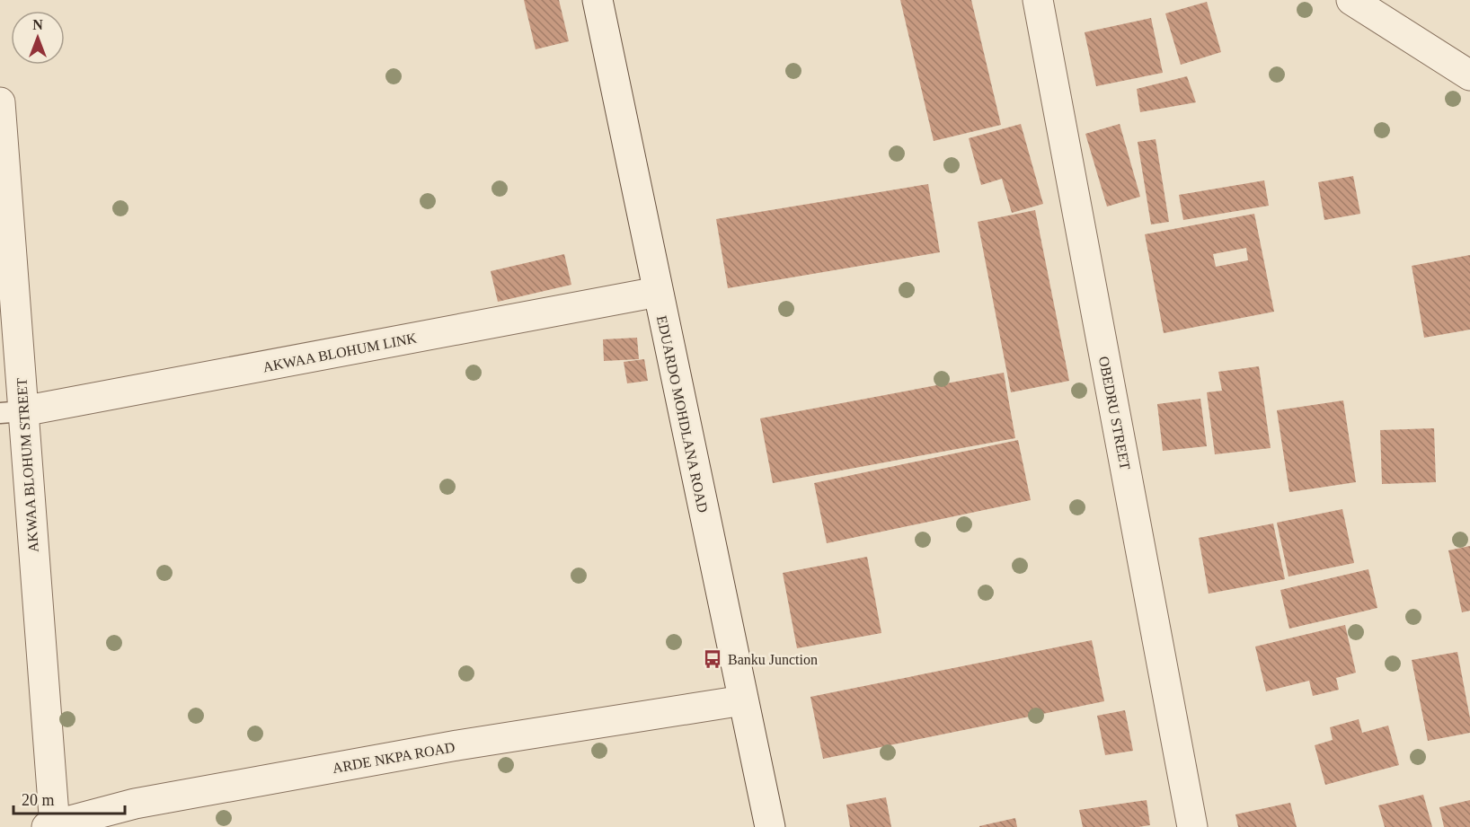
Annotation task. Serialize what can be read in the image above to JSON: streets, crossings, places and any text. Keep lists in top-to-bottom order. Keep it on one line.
{"streets":{"street":["AKWAA BLOHUM LINK","OBEDRU STREET","EDUARDO MOHDLANA ROAD","AKWAA BLOHUM STREET","ARDE NKPA ROAD"]},"crossings":[["AKWAA BLOHUM LINK","EDUARDO MOHDLANA ROAD"],["AKWAA BLOHUM LINK","AKWAA BLOHUM STREET"],["EDUARDO MOHDLANA ROAD","ARDE NKPA ROAD"],["AKWAA BLOHUM STREET","ARDE NKPA ROAD"]],"places":{"bus stop":["Banku Junction"]},"scale_bar":"20 m","north":"top"}
